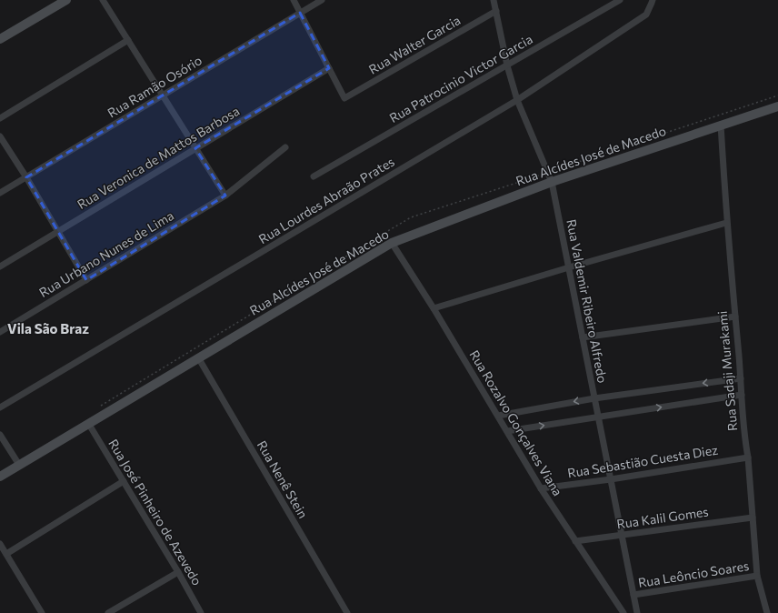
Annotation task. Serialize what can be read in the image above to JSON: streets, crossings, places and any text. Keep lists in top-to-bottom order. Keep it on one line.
{"streets":{"street":["Rua Walter Garcia","Rua Patrocinio Victor Garcia","Rua Ramão Osório","Rua Alcídes José de Macedo","Rua Veronica de Mattos Barbosa","Rua Lourdes Abraão Prates","Rua Urbano Nunes de Lima","Rua Valdemir Ribeiro Alfredo","Rua Sadaji Murakami","Rua Rozalvo Gonçalves Viana","Rua Sebastião Cuesta Diez","Rua Nenê Stein","Rua José Pinheiro de Azevedo","Rua Kalil Gomes","Rua Leôncio Soares"]},"crossings":[["Rua Walter Garcia","Rua Veronica de Mattos Barbosa"],["Rua Walter Garcia","Rua Valdemir Ribeiro Alfredo"],["Rua Patrocinio Victor Garcia","Rua Valdemir Ribeiro Alfredo"],["Rua Alcídes José de Macedo","Rua Valdemir Ribeiro Alfredo"],["Rua Alcídes José de Macedo","Rua Sadaji Murakami"],["Rua Alcídes José de Macedo","Rua Rozalvo Gonçalves Viana"],["Rua Alcídes José de Macedo","Rua Nenê Stein"],["Rua Alcídes José de Macedo","Rua José Pinheiro de Azevedo"],["Rua Lourdes Abraão Prates","Rua Valdemir Ribeiro Alfredo"],["Rua Valdemir Ribeiro Alfredo","Rua Sebastião Cuesta Diez"],["Rua Valdemir Ribeiro Alfredo","Rua Kalil Gomes"],["Rua Valdemir Ribeiro Alfredo","Rua Leôncio Soares"],["Rua Sadaji Murakami","Rua Sebastião Cuesta Diez"],["Rua Sadaji Murakami","Rua Kalil Gomes"],["Rua Sadaji Murakami","Rua Leôncio Soares"],["Rua Rozalvo Gonçalves Viana","Rua Sebastião Cuesta Diez"],["Rua Rozalvo Gonçalves Viana","Rua Kalil Gomes"]],"districts":["Vila São Braz"]}
